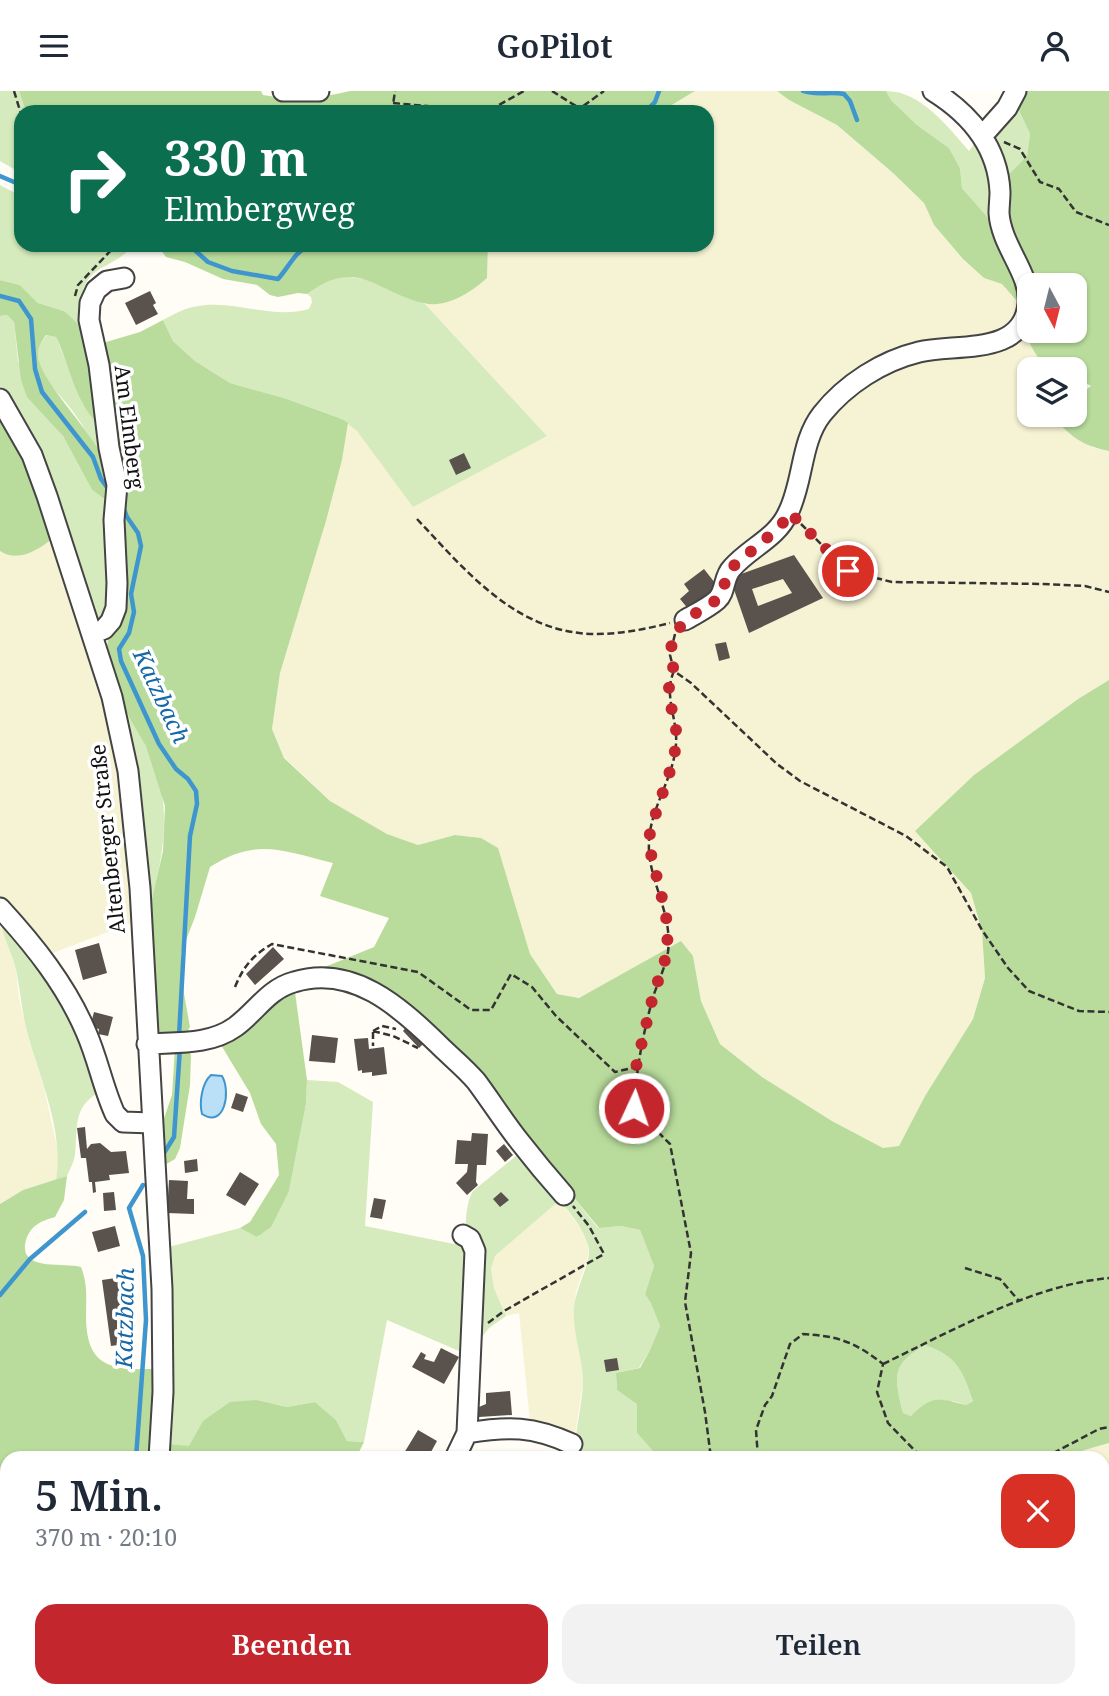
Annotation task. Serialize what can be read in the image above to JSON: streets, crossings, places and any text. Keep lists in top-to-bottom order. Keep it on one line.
{"streets":{"street":["Am Elmberg","Altenberger Straße"]},"crossings":[["Am Elmberg","Altenberger Straße"]],"water":["Katzbach"],"north":"bottom","page":{"header":"GoPilot","turn":["330 m","Elmbergweg"],"heading":["5 Min.","370 m · 20:10"],"buttons":["Beenden","Teilen"]}}
